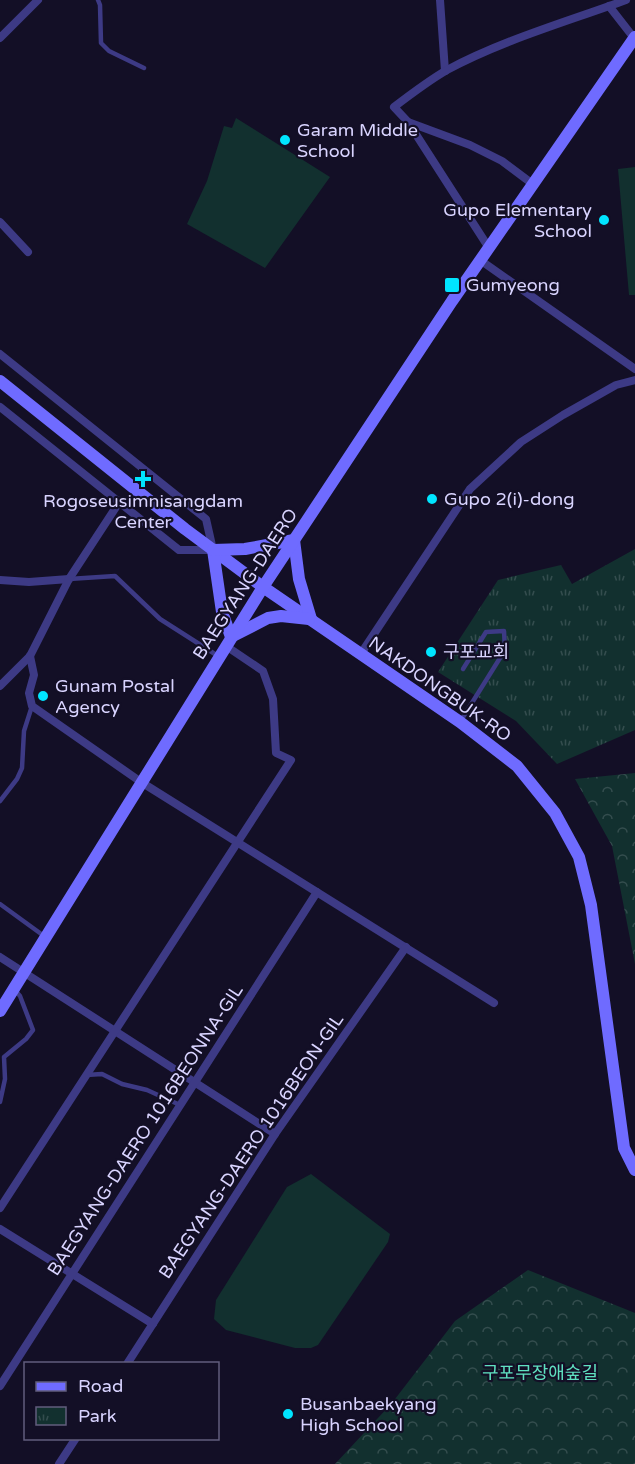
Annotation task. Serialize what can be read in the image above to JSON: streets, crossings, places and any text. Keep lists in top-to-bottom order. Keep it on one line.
{"streets":{"main road":["BAEGYANG-DAERO","NAKDONGBUK-RO"],"street":["BAEGYANG-DAERO 1016BEONNA-GIL","BAEGYANG-DAERO 1016BEON-GIL"]},"crossings":[["BAEGYANG-DAERO","NAKDONGBUK-RO"]],"parks":["구포무장애숲길"],"places":{"other":["Garam Middle School","Gupo Elementary School","Gupo 2(i)-dong","구포교회","Gunam Postal Agency","Busanbaekyang High School"],"transit":["Gumyeong"],"health":["Rogoseusimnisangdam Center"]},"legend":["Road","Park"]}
